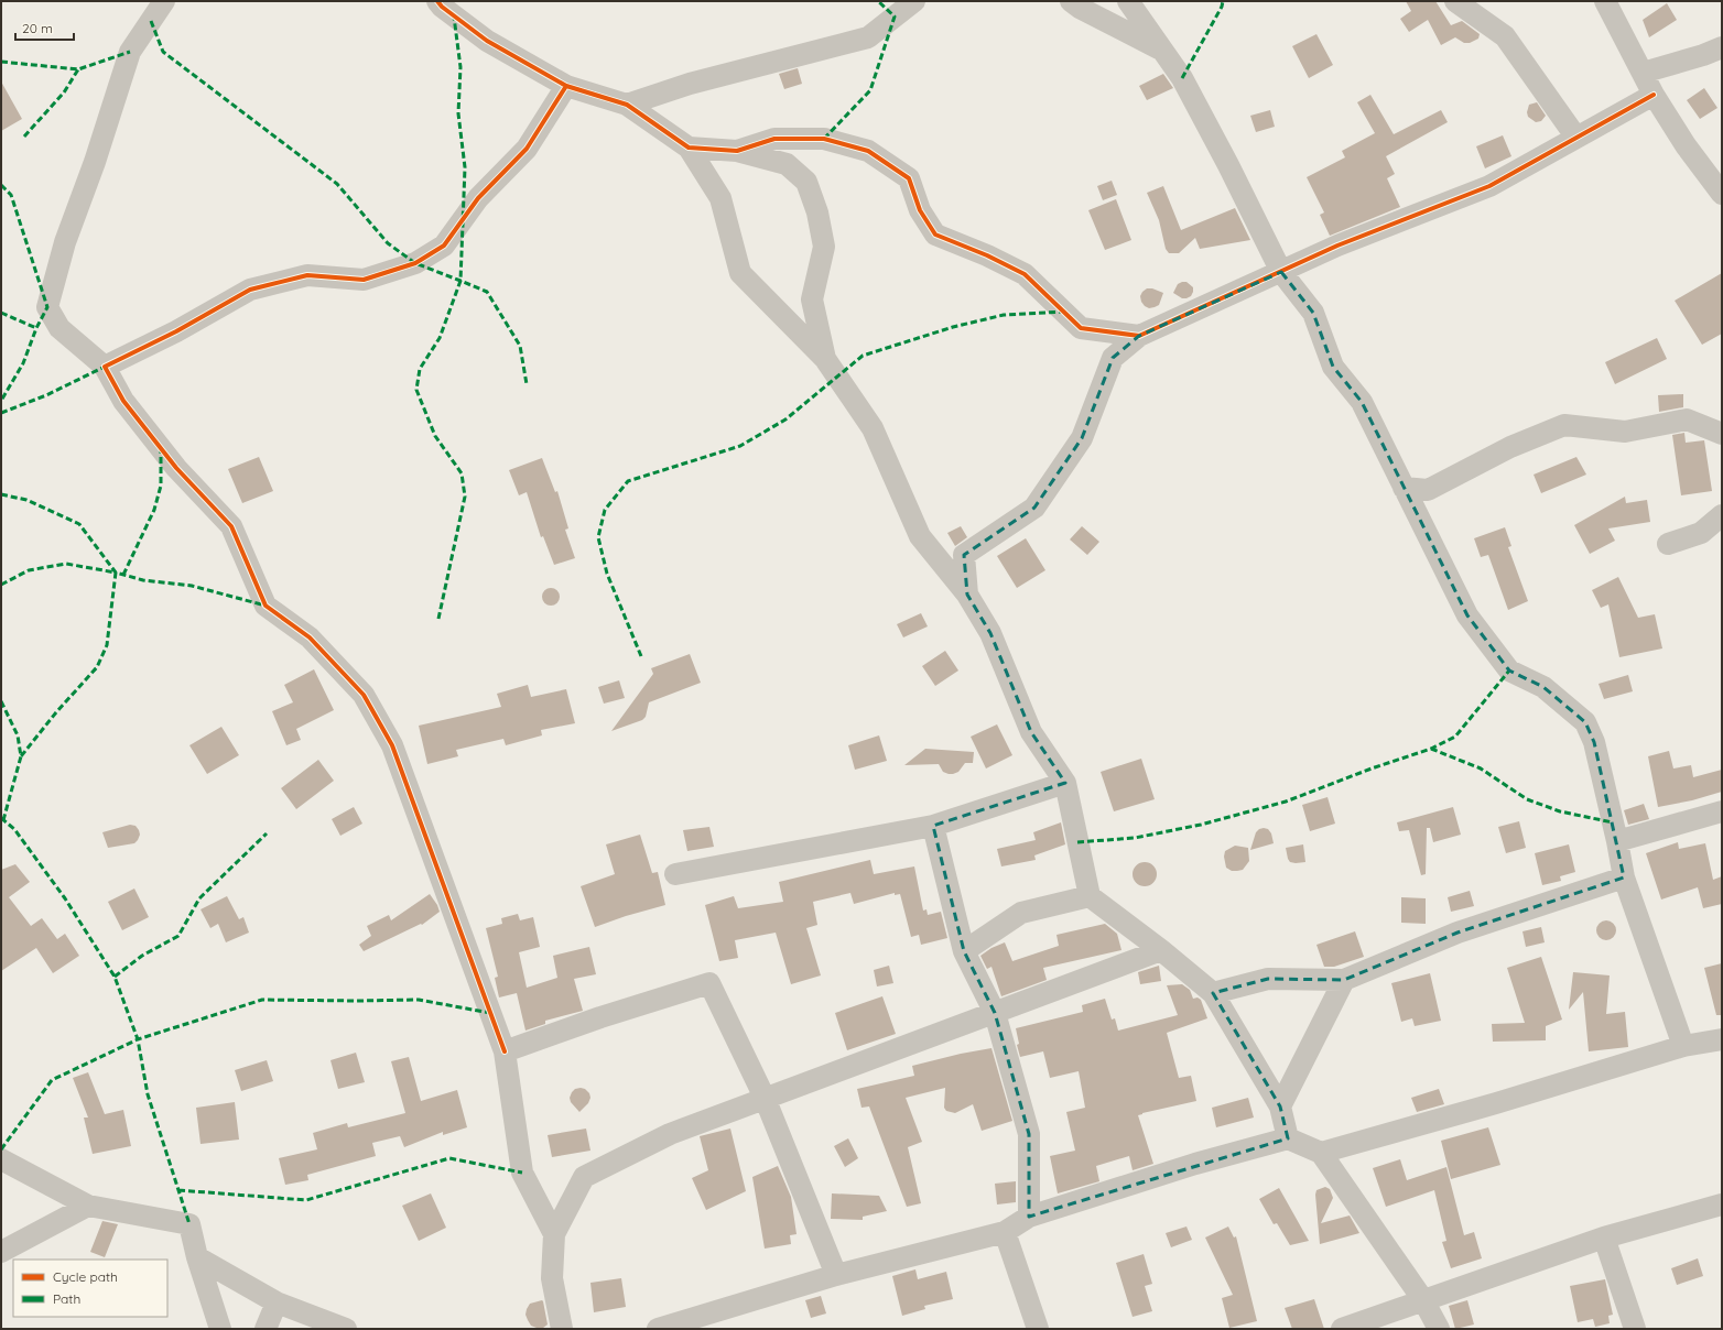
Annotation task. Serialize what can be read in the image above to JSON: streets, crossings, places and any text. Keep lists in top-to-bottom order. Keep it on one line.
{"legend":["Cycle path","Path"],"scale_bar":"20 m"}
